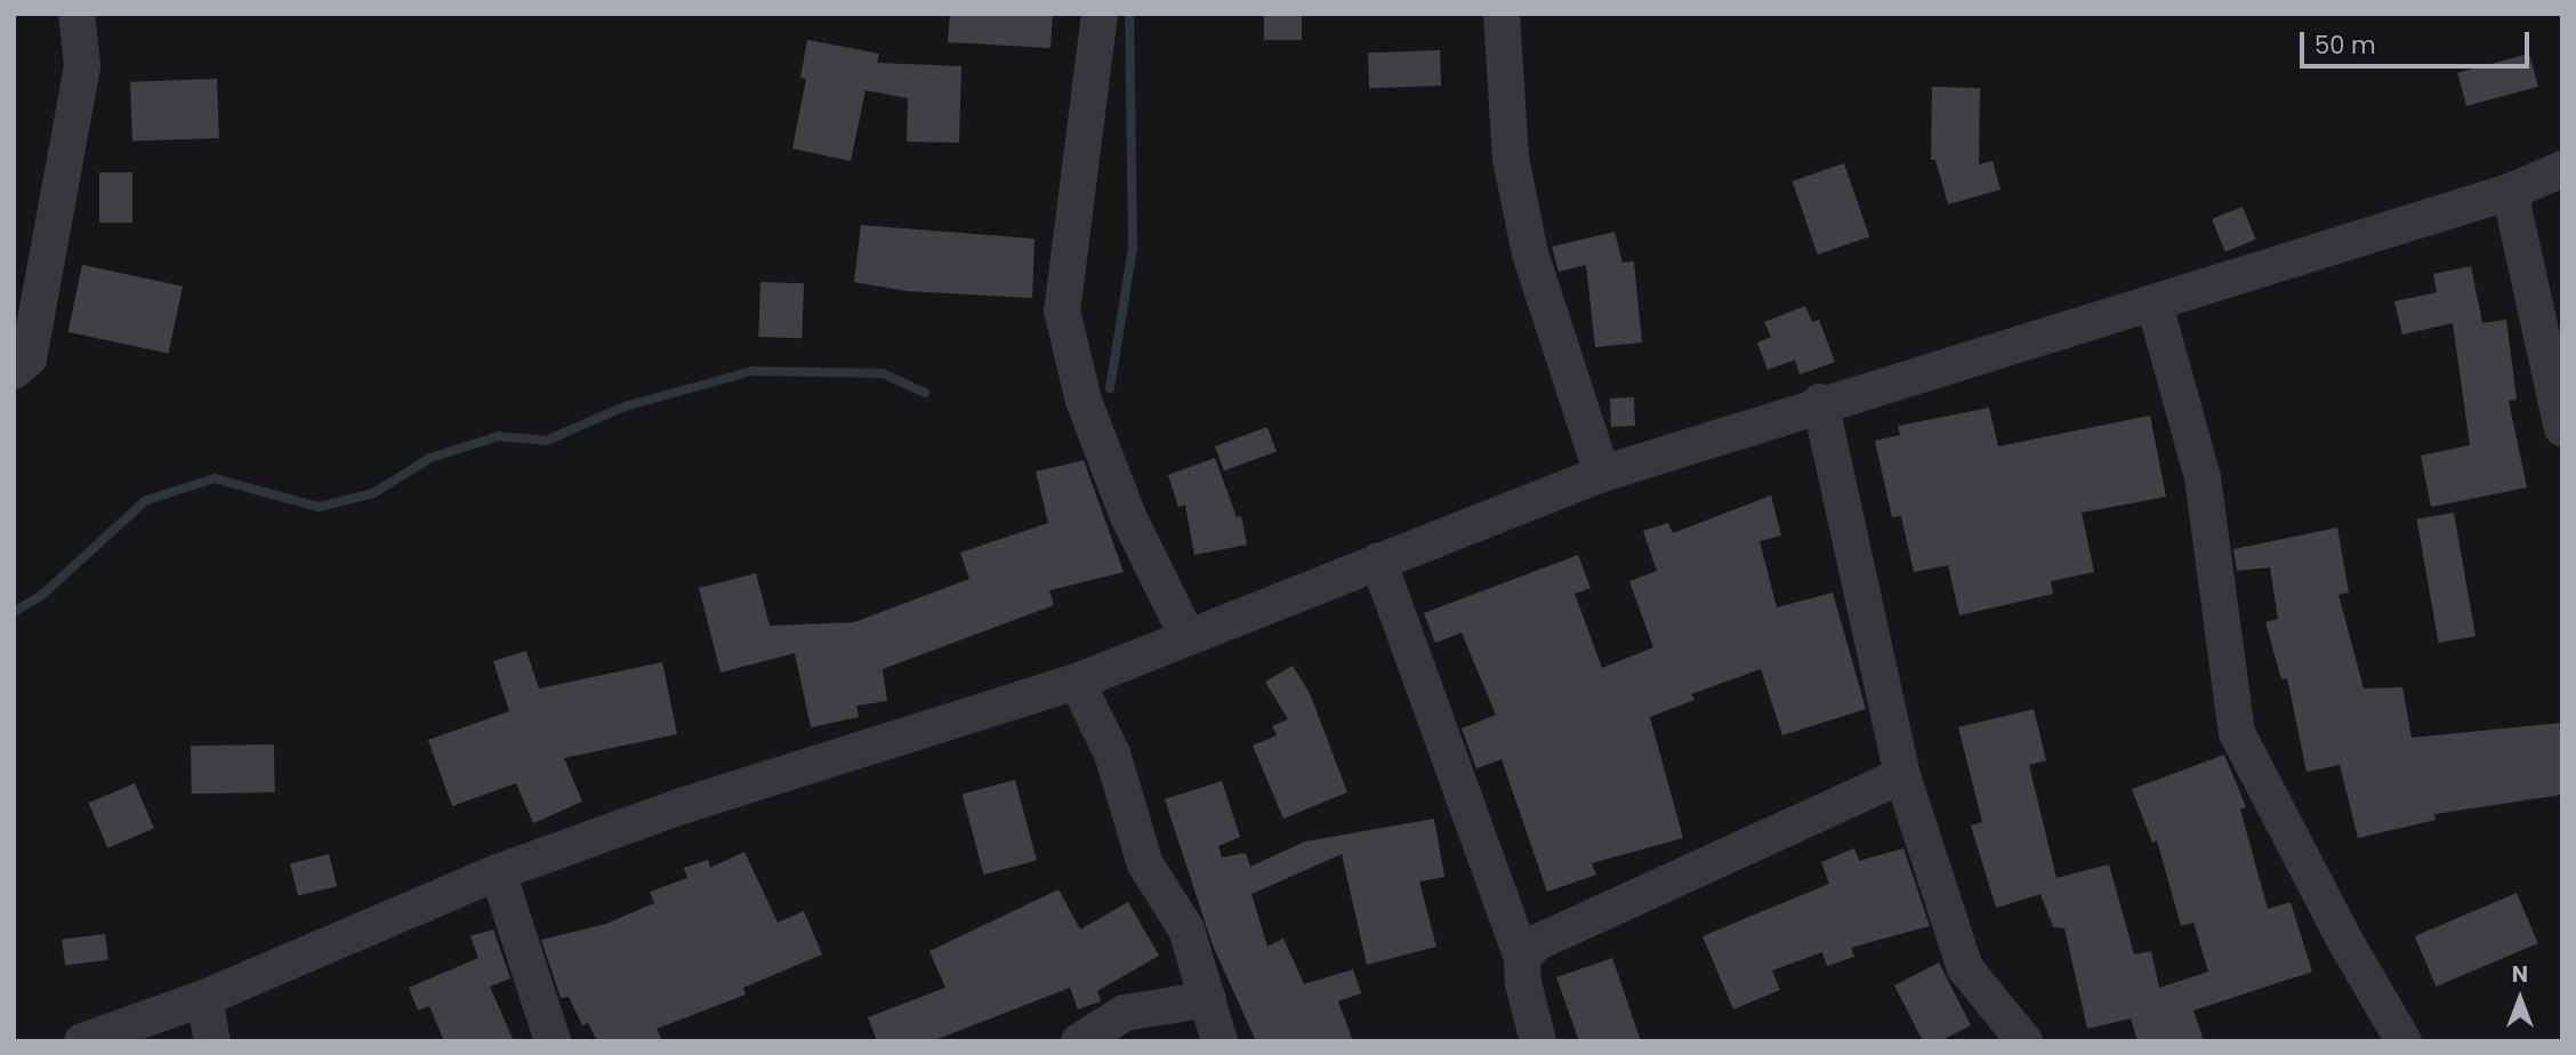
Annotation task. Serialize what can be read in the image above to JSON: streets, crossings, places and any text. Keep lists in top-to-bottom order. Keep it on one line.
{"scale_bar":"50 m","north":"top"}
